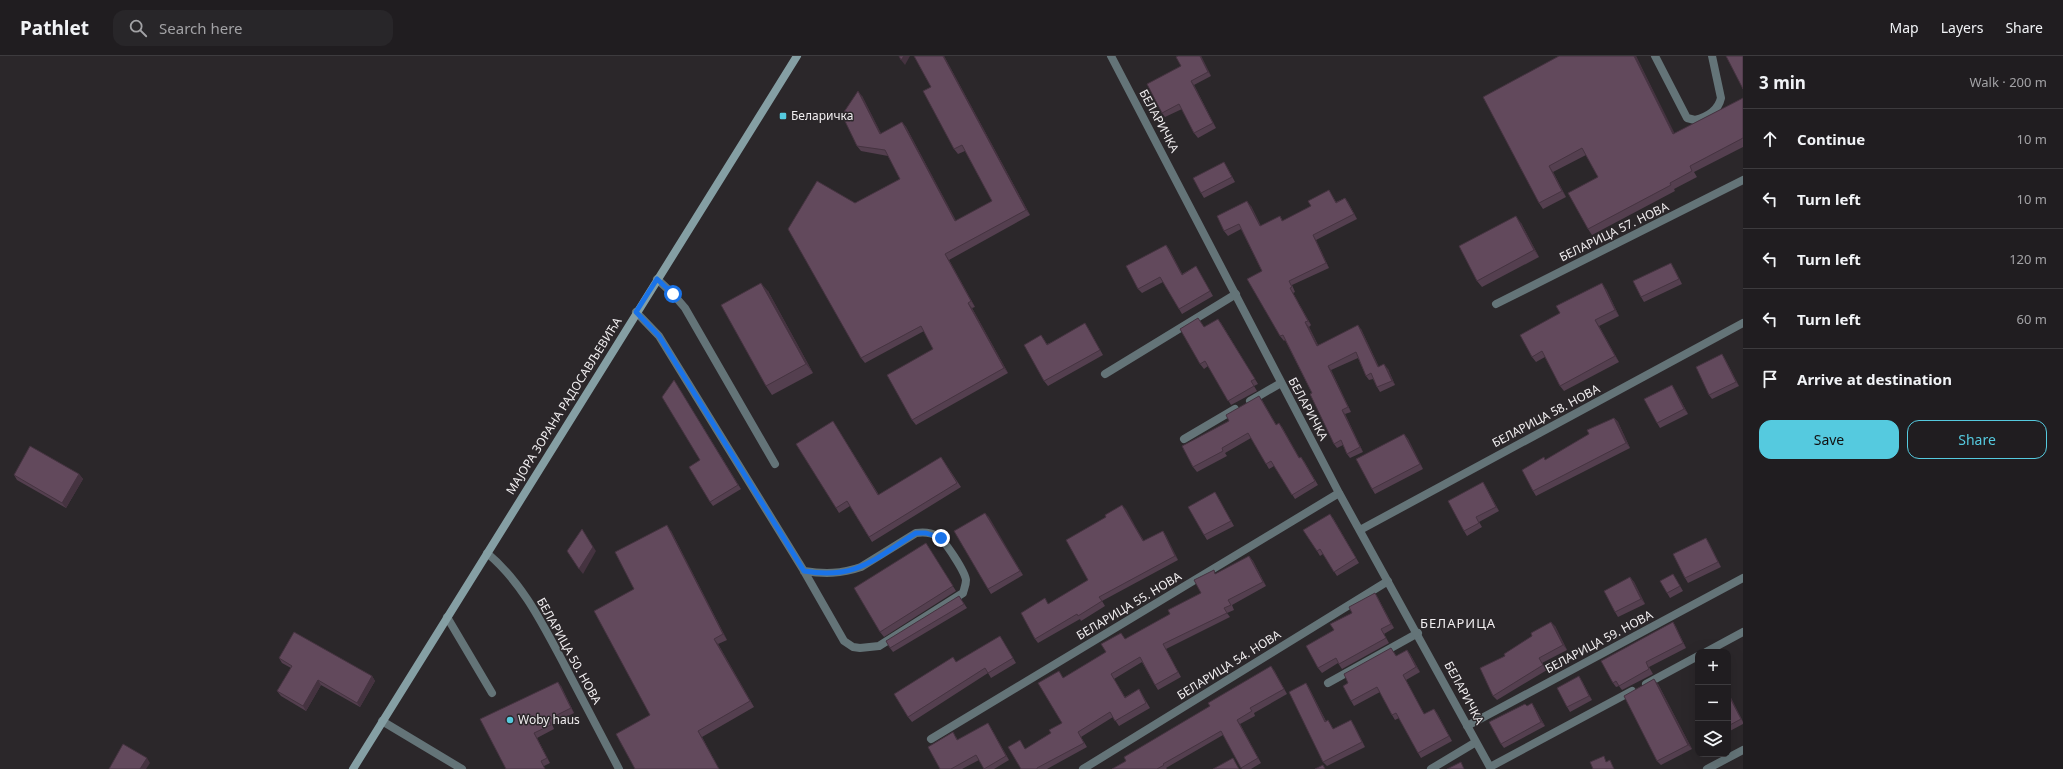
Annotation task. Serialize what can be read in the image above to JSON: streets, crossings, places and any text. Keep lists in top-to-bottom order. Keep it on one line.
{"streets":{"main road":["МАЈОРА ЗОРАНА РАДОСАВЉЕВИЋА"],"street":["БЕЛАРИЧКА","БЕЛАРИЦА 57. НОВА","БЕЛАРИЦА 58. НОВА","БЕЛАРИЦА 55. НОВА","БЕЛАРИЦА 59. НОВА","БЕЛАРИЦА 50. НОВА","БЕЛАРИЦА 54. НОВА"]},"crossings":[["БЕЛАРИЧКА","БЕЛАРИЦА 58. НОВА"],["БЕЛАРИЧКА","БЕЛАРИЦА 55. НОВА"],["БЕЛАРИЧКА","БЕЛАРИЦА 59. НОВА"],["БЕЛАРИЧКА","БЕЛАРИЦА 54. НОВА"],["МАЈОРА ЗОРАНА РАДОСАВЉЕВИЋА","БЕЛАРИЦА 50. НОВА"]],"districts":["БЕЛАРИЦА"],"places":{"transit":["Беларичка"],"other":["Woby haus"]},"page":{"header":"Pathlet","search":"Search here","nav":["Map","Layers","Share"],"heading":["3 min","Walk · 200 m"],"list":[["Continue","10 m"],["Turn left","10 m"],["Turn left","120 m"],["Turn left","60 m"],"Arrive at destination"],"buttons":["Save","Share"],"map_buttons":["+","−"]}}
